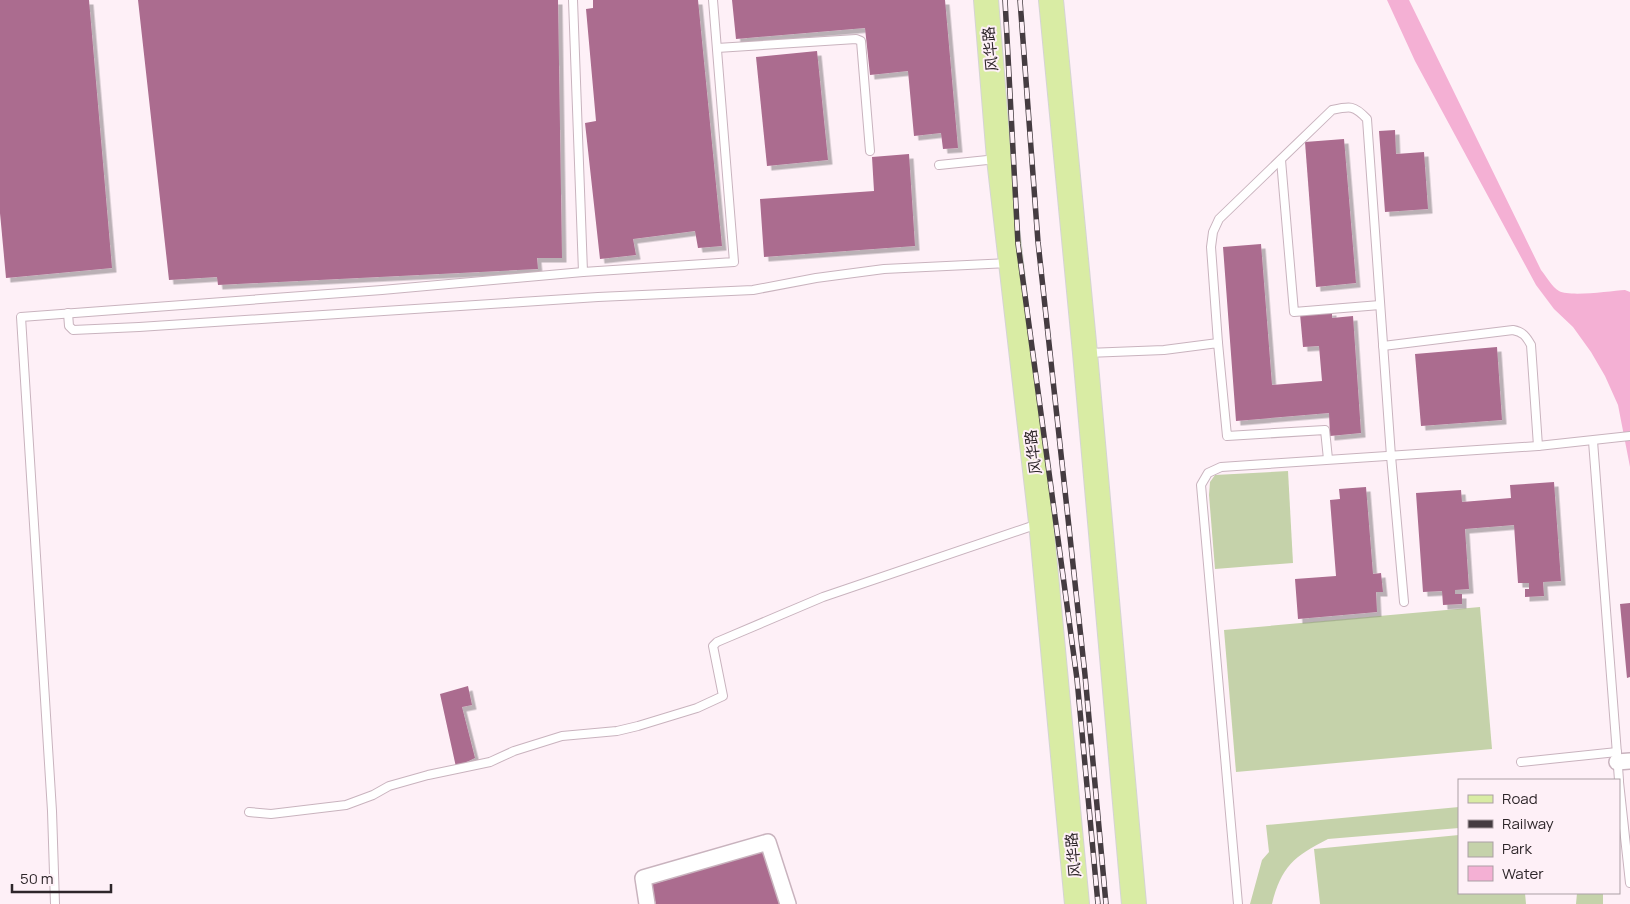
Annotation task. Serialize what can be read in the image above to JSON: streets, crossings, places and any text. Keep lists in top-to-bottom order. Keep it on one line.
{"streets":{"main road":["风华路"]},"legend":["Road","Railway","Park","Water"],"scale_bar":"50 m"}
